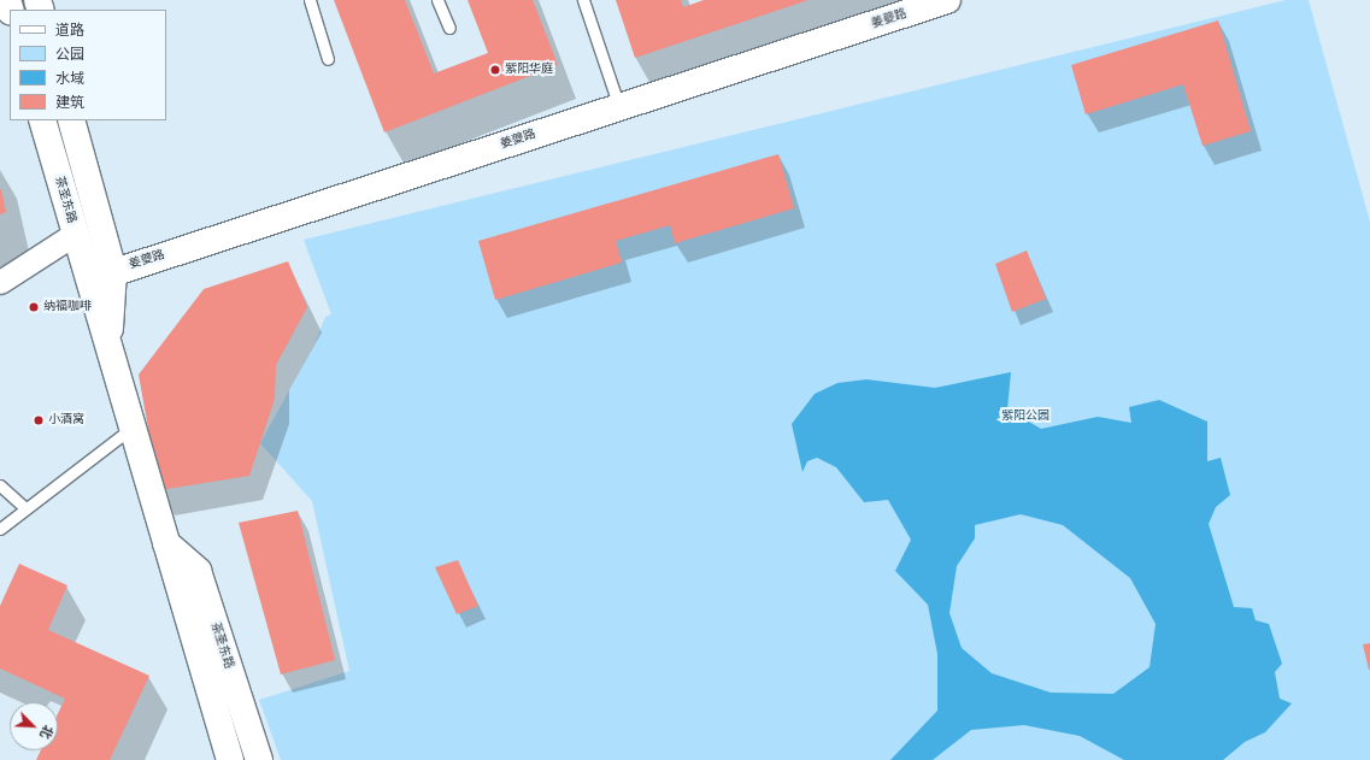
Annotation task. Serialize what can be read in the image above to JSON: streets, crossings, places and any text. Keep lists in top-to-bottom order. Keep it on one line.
{"streets":{"main road":["姜夔路","茶圣东路"]},"crossings":[["姜夔路","茶圣东路"]],"parks":["紫阳公园"],"places":["紫阳华庭","纳福咖啡","小酒窝"],"legend":["道路","公园","水域","建筑"],"north":"bottom right"}
